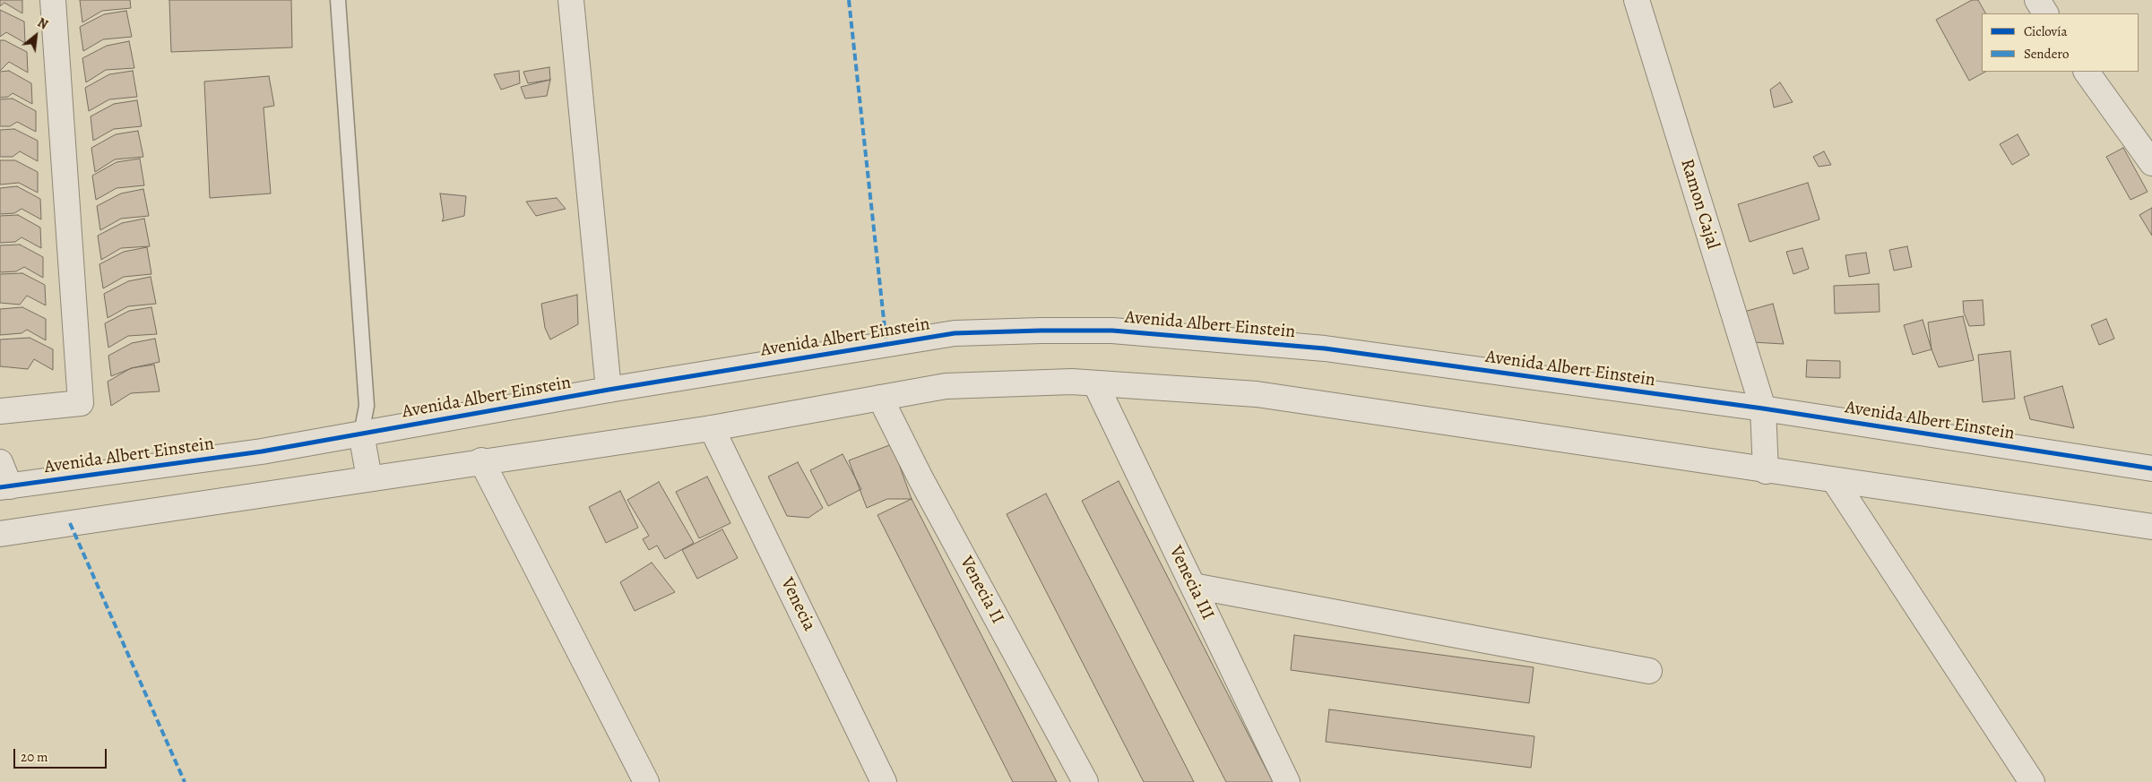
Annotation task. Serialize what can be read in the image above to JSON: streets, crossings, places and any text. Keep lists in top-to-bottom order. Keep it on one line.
{"streets":{"street":["Ramon Cajal","Avenida Albert Einstein","Venecia III","Venecia II","Venecia"]},"crossings":[["Ramon Cajal","Avenida Albert Einstein"]],"legend":["Ciclovía","Sendero"],"scale_bar":"20 m","north":"top right"}
